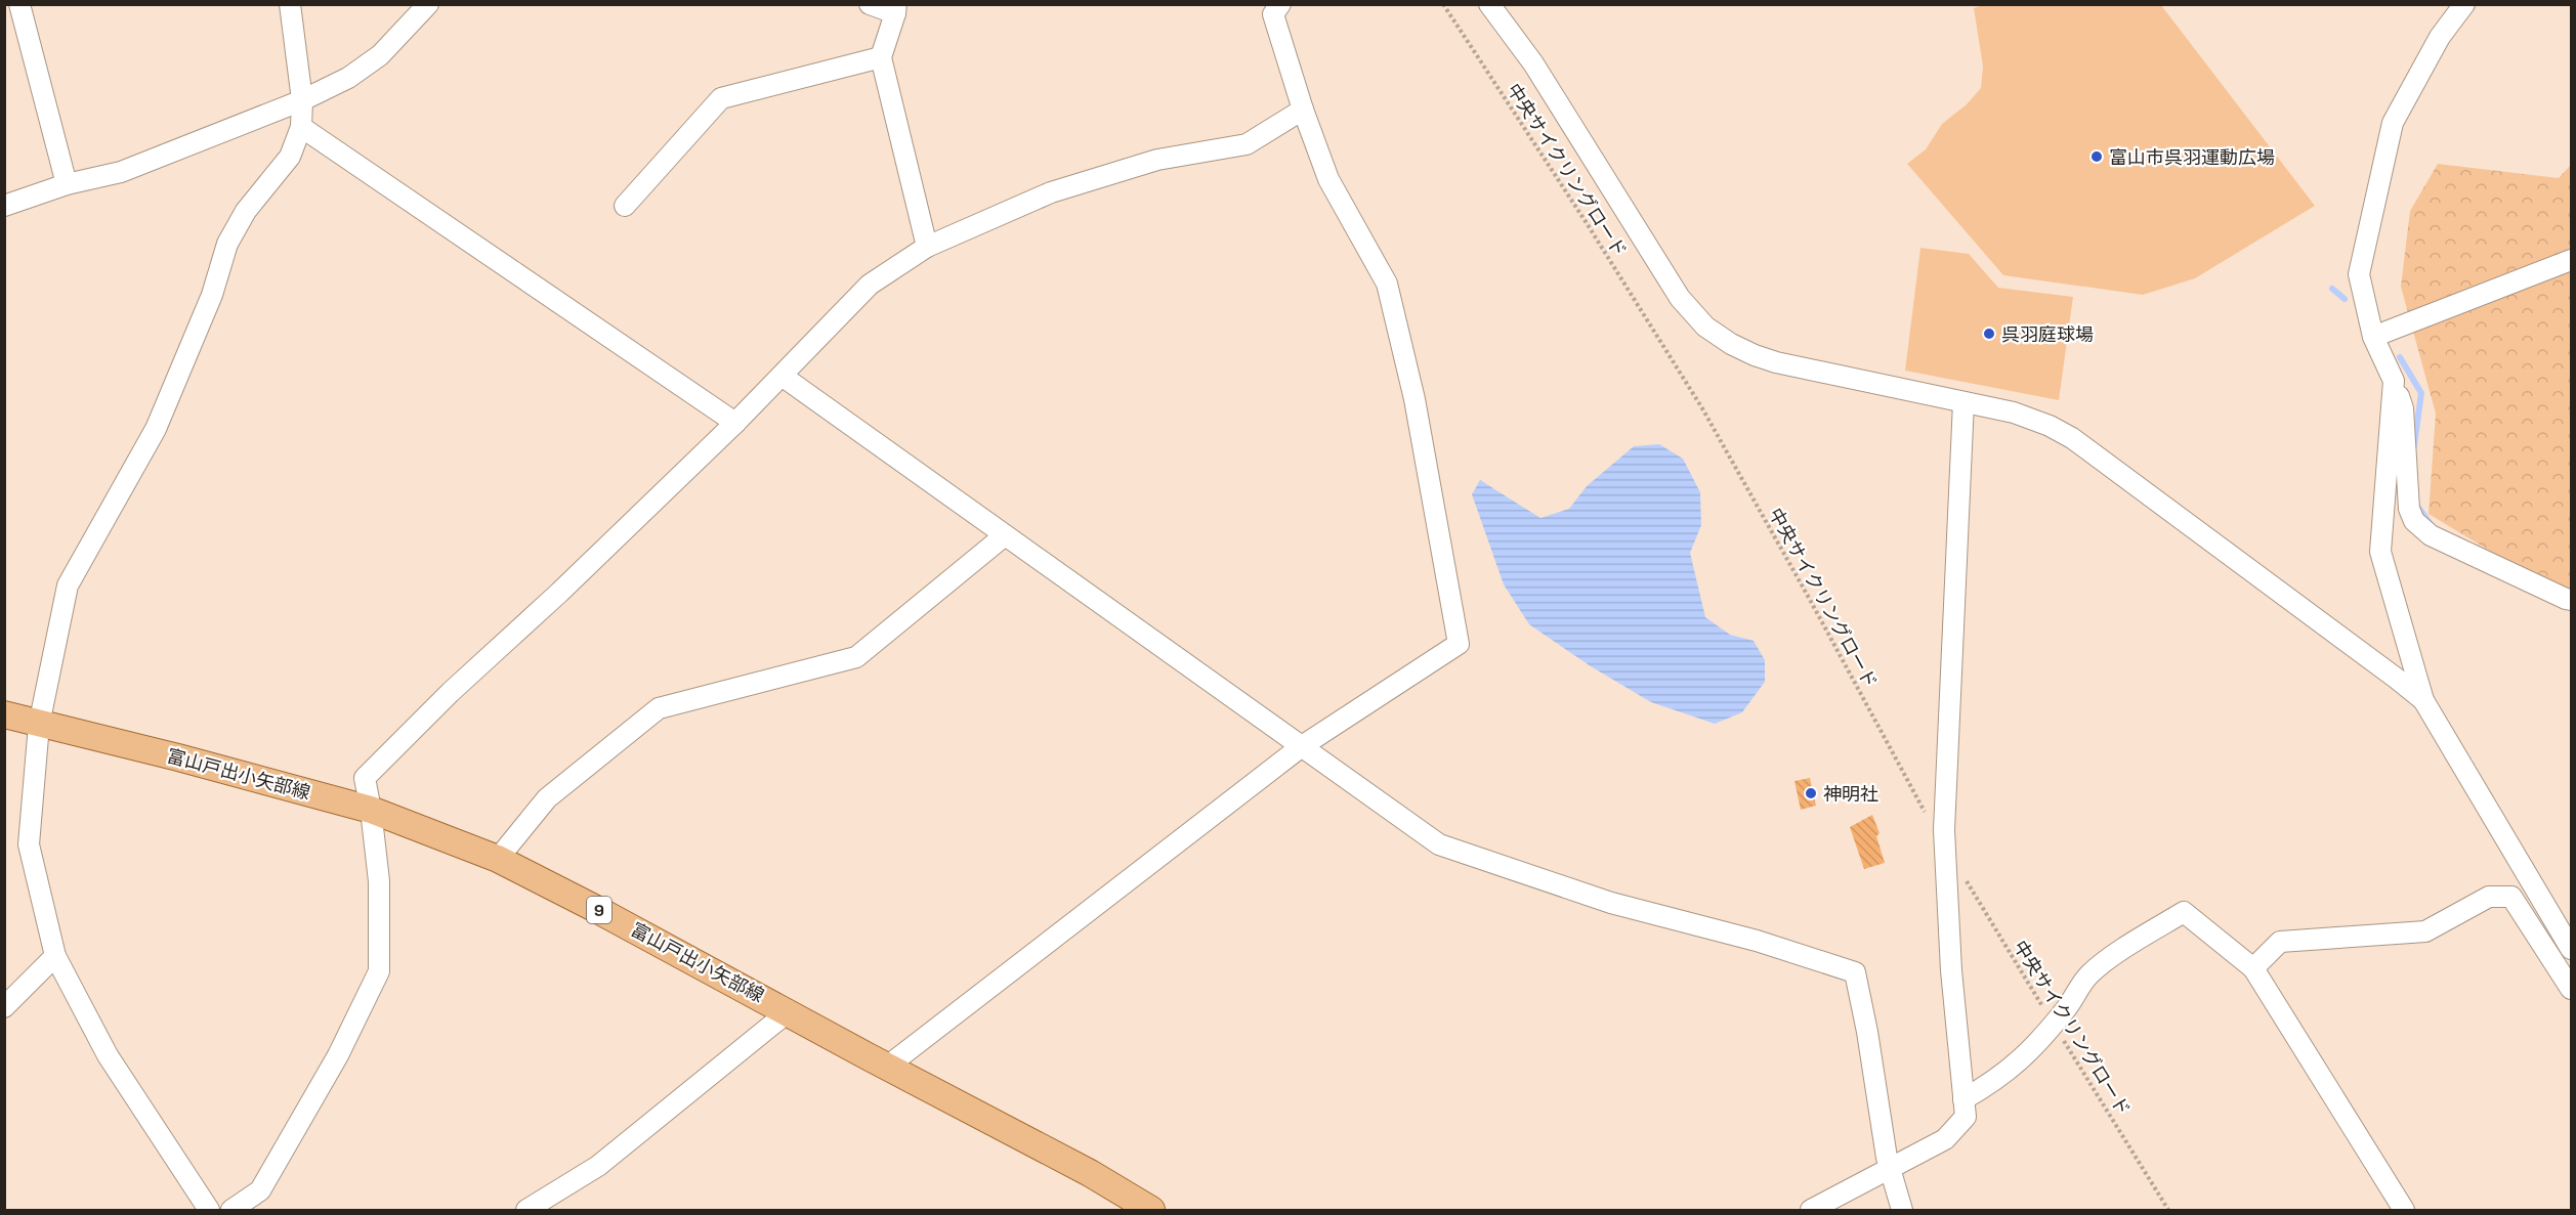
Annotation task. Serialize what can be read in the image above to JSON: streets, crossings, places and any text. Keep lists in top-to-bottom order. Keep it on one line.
{"streets":{"main road":["富山戸出小矢部線","9"],"path":["中央サイクリングロード"]},"places":["富山市呉羽運動広場","呉羽庭球場","神明社"]}
